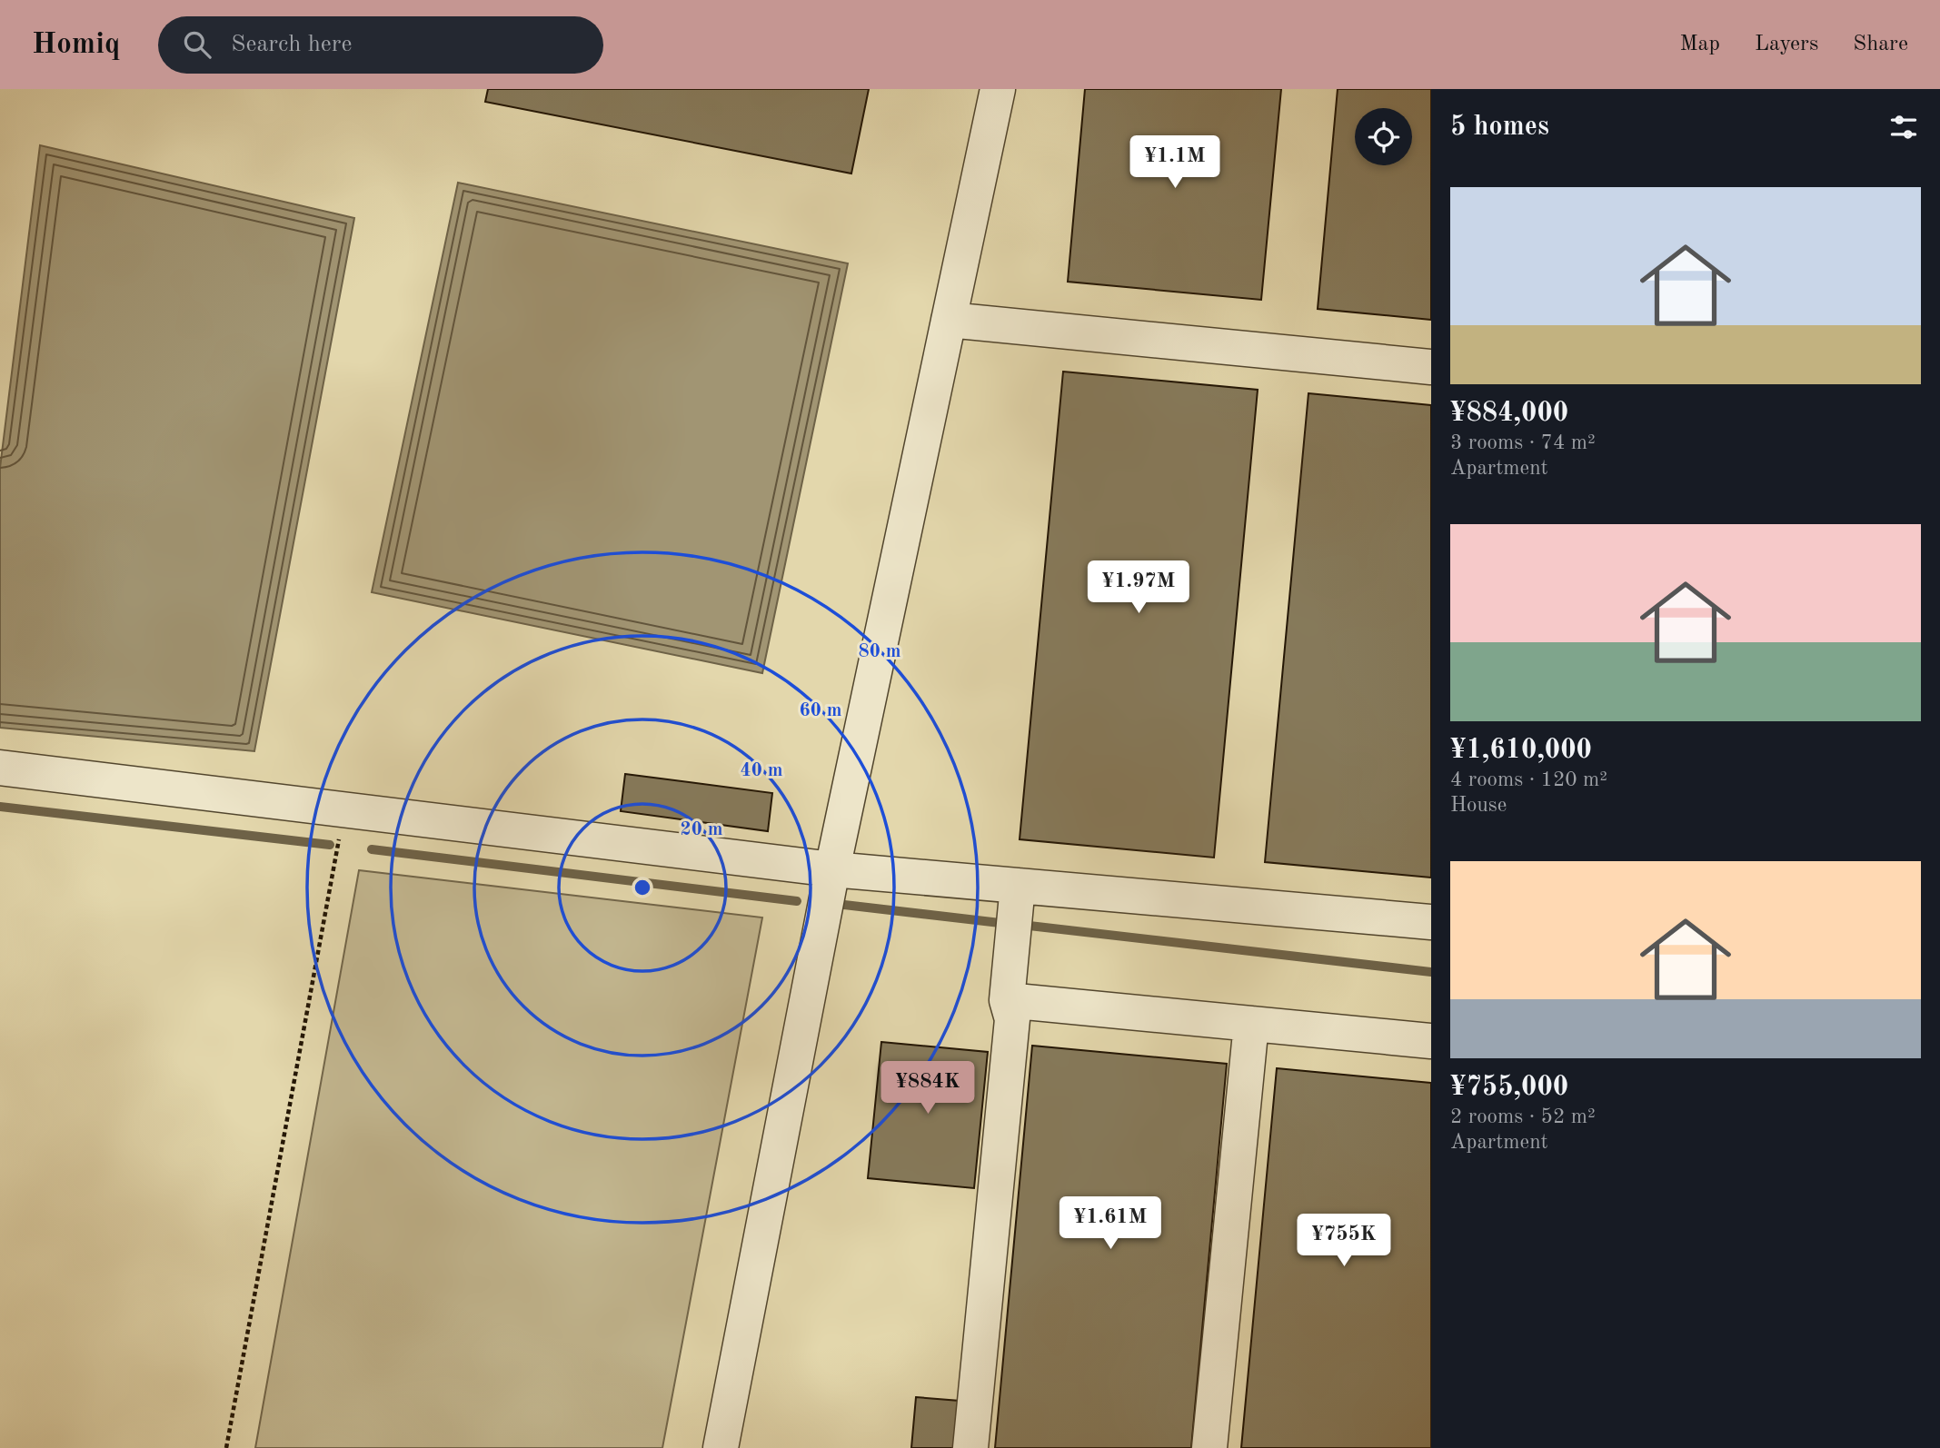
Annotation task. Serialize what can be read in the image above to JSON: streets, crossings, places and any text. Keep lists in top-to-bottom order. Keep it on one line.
{"page":{"header":"Homiq","search":"Search here","nav":["Map","Layers","Share"],"heading":"5 homes","price":["¥1.1M","¥1.97M","¥884K","¥1.61M","¥755K"],"list":[{"name":"¥884,000","note":"3 rooms · 74 m² · Apartment"},{"name":"¥1,610,000","note":"4 rooms · 120 m² · House"},{"name":"¥755,000","note":"2 rooms · 52 m² · Apartment"}]},"rings":["80 m","60 m","40 m","20 m"]}
